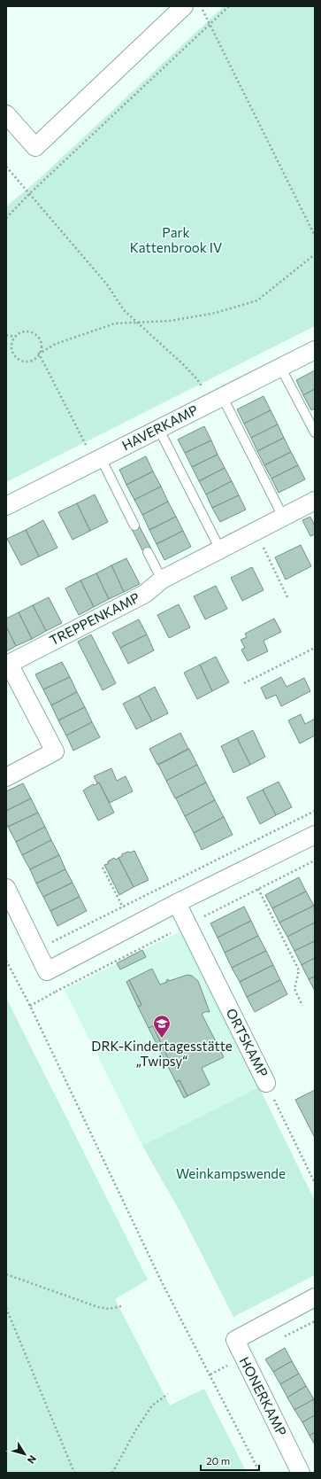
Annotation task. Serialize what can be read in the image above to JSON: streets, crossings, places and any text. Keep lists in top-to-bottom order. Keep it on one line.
{"streets":{"street":["HAVERKAMP","TREPPENKAMP","ORTSKAMP","HONERKAMP"]},"parks":["Park Kattenbrook IV","Weinkampswende"],"places":{"school or university":["DRK-Kindertagesstätte „Twipsy“"]},"scale_bar":"20 m","north":"bottom right"}
